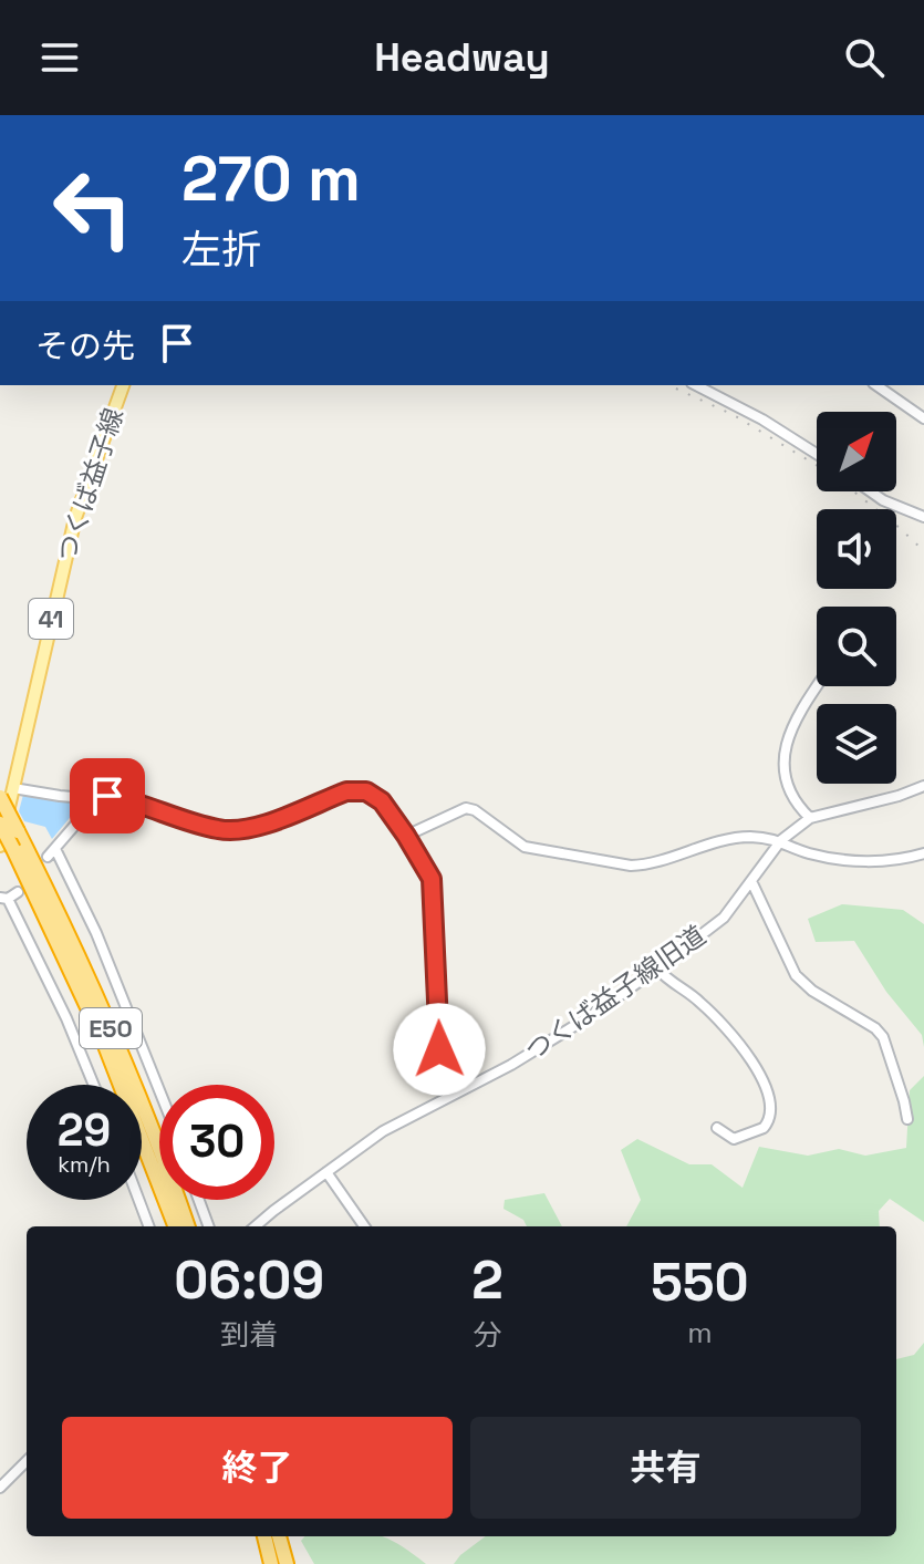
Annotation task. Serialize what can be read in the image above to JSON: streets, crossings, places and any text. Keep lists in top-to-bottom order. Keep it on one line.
{"streets":{"highway":["E50"],"main road":["つくば益子線","41"],"street":["つくば益子線旧道"]},"crossings":[["つくば益子線","E50"]],"north":"top right","page":{"header":"Headway","turn":["270 m","左折"],"then":"その先","speed":"29 km/h","limit":"30","eta":["06:09","到着","2","分","550","m"],"buttons":["終了","共有"]}}
